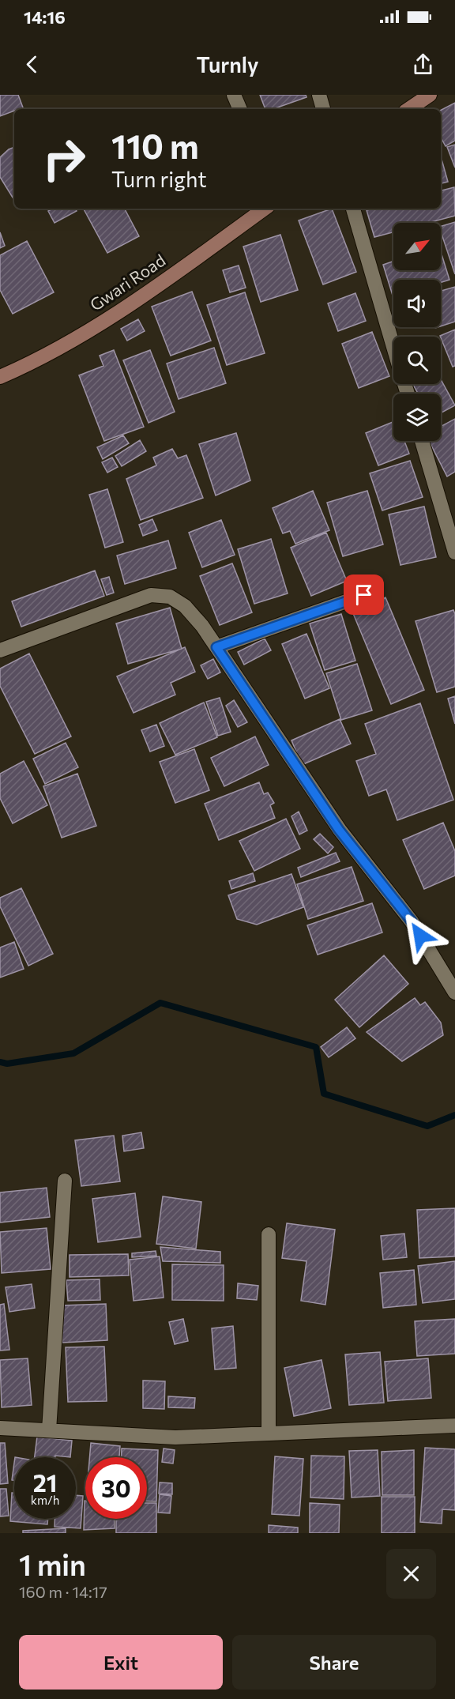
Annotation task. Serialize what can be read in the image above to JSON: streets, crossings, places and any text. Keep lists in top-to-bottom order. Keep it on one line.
{"streets":{"street":["Gwari Road"]},"north":"top right","page":{"status":"14:16","header":"Turnly","turn":["110 m","Turn right"],"speed":"21 km/h","limit":"30","heading":["1 min","160 m · 14:17"],"buttons":["Exit","Share"]}}
